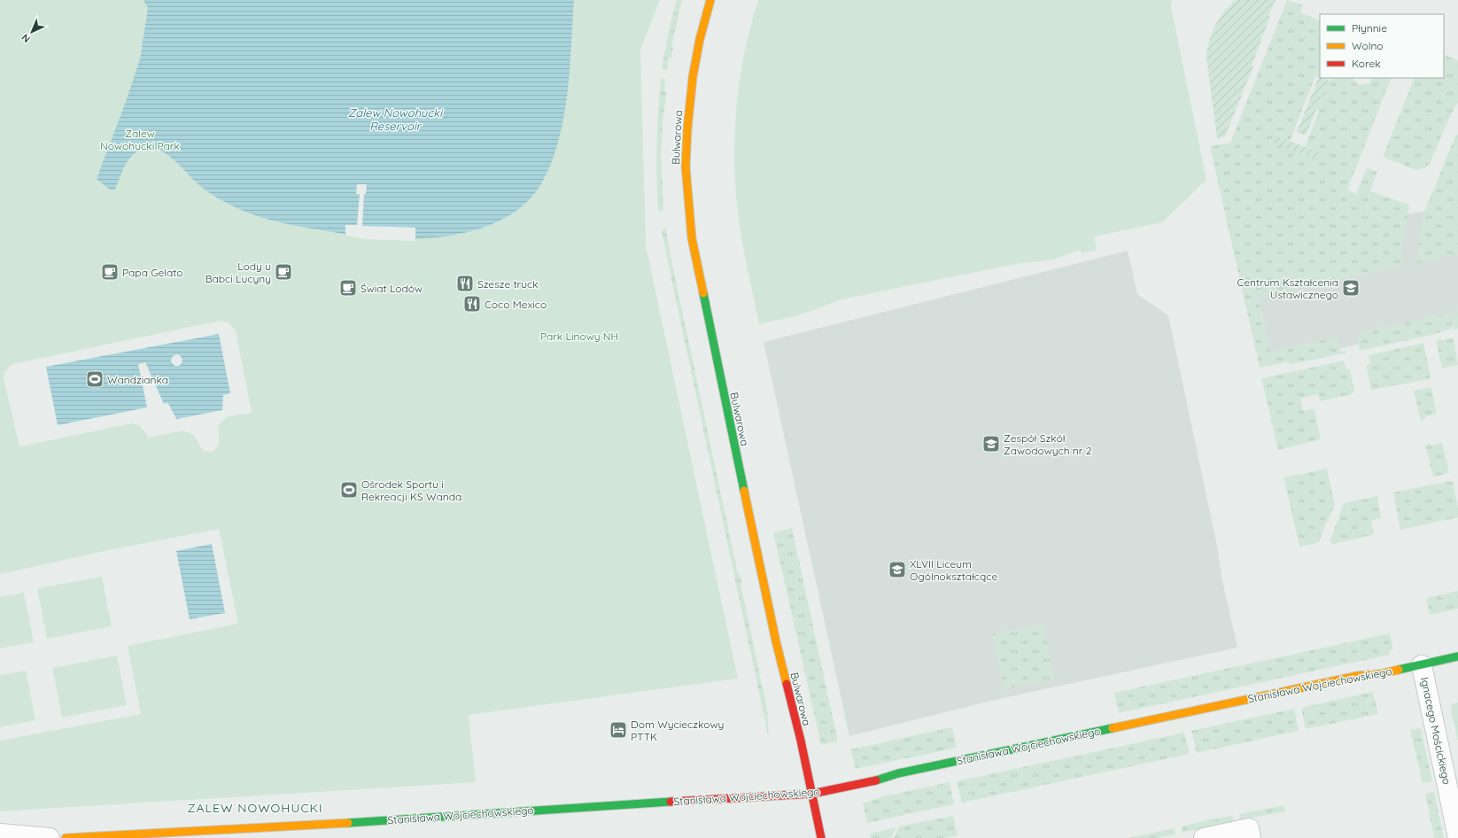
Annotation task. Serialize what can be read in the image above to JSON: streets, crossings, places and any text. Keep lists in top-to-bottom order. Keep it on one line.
{"streets":{"street":["Bulwarowa","Stanisława Wojciechowskiego","Ignacego Mościckiego"]},"crossings":[["Bulwarowa","Stanisława Wojciechowskiego"],["Stanisława Wojciechowskiego","Ignacego Mościckiego"]],"districts":["ZALEW NOWOHUCKI"],"water":["Zalew Nowohucki Reservoir"],"parks":["Zalew Nowohucki Park","Park Linowy NH"],"places":{"cafe":["Papa Gelato","Lody u Babci Lucyny","Świat Lodów"],"restaurant":["Szesze truck","Coco Mexico"],"school or university":["Centrum Kształcenia Ustawicznego","Zespół Szkół Zawodowych nr 2","XLVII Liceum Ogólnokształcące"],"sports":["Wandzianka","Ośrodek Sportu i Rekreacji KS Wanda"],"hotel":["Dom Wycieczkowy PTTK"]},"legend":["Płynnie","Wolno","Korek"],"north":"bottom left"}
